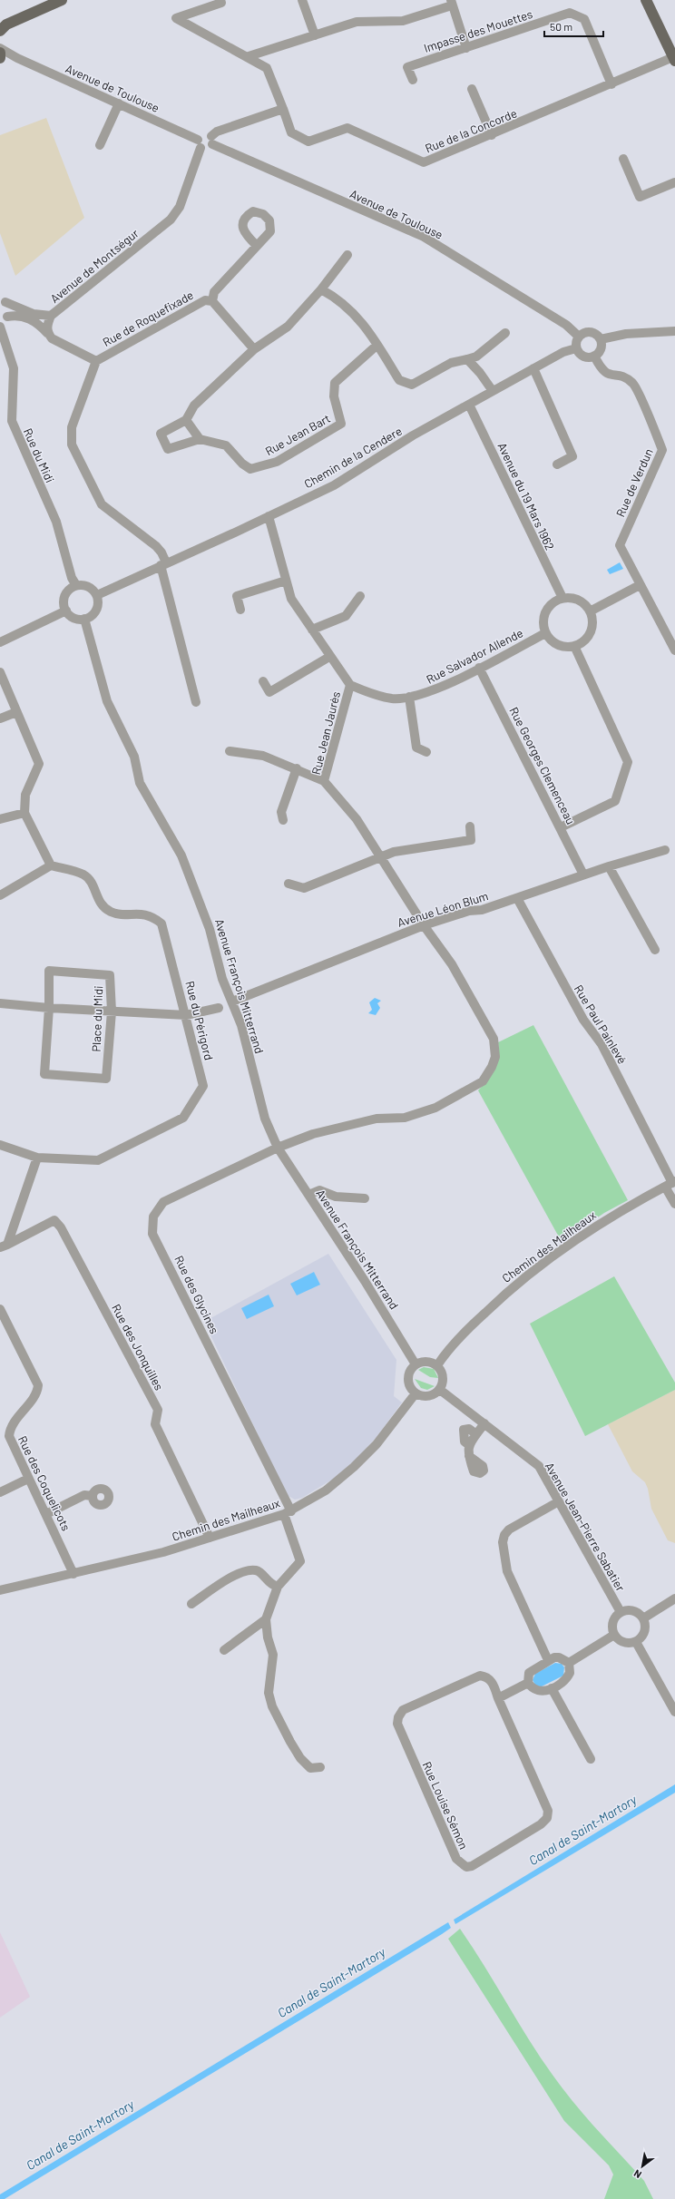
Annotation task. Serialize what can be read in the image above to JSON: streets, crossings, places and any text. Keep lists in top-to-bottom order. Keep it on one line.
{"streets":{"street":["Impasse des Mouettes","Avenue de Toulouse","Rue de la Concorde","Avenue de Montségur","Rue de Roquefixade","Rue Jean Bart","Rue du Midi","Chemin de la Cendere","Rue de Verdun","Avenue du 19 Mars 1962","Rue Salvador Allende","Rue Jean Jaurès","Rue Georges Clemenceau","Avenue Léon Blum","Avenue François Mitterrand","Place du Midi","Rue du Périgord","Rue Paul Painlevé","Chemin des Mailheaux","Rue des Glycines","Rue des Jonquilles","Rue des Coquelicots","Avenue Jean-Pierre Sabatier","Rue Louise Sémon"]},"crossings":[["Impasse des Mouettes","Rue de la Concorde"],["Avenue de Toulouse","Avenue de Montségur"],["Avenue de Toulouse","Chemin de la Cendere"],["Avenue de Toulouse","Rue de Verdun"],["Rue du Midi","Chemin de la Cendere"],["Rue du Midi","Avenue François Mitterrand"],["Chemin de la Cendere","Rue de Verdun"],["Chemin de la Cendere","Avenue du 19 Mars 1962"],["Chemin de la Cendere","Rue Jean Jaurès"],["Chemin de la Cendere","Avenue François Mitterrand"],["Avenue du 19 Mars 1962","Rue Salvador Allende"],["Rue Salvador Allende","Rue Jean Jaurès"],["Rue Salvador Allende","Rue Georges Clemenceau"],["Rue Jean Jaurès","Avenue Léon Blum"],["Rue Jean Jaurès","Rue des Glycines"],["Rue Georges Clemenceau","Avenue Léon Blum"],["Avenue Léon Blum","Avenue François Mitterrand"],["Avenue Léon Blum","Rue Paul Painlevé"],["Avenue Léon Blum","Rue des Glycines"],["Avenue François Mitterrand","Chemin des Mailheaux"],["Avenue François Mitterrand","Rue des Glycines"],["Avenue François Mitterrand","Avenue Jean-Pierre Sabatier"],["Rue Paul Painlevé","Chemin des Mailheaux"],["Chemin des Mailheaux","Rue des Glycines"],["Chemin des Mailheaux","Rue des Jonquilles"],["Chemin des Mailheaux","Rue des Coquelicots"],["Chemin des Mailheaux","Avenue Jean-Pierre Sabatier"]],"water":["Canal de Saint-Martory"],"scale_bar":"50 m","north":"bottom left"}
